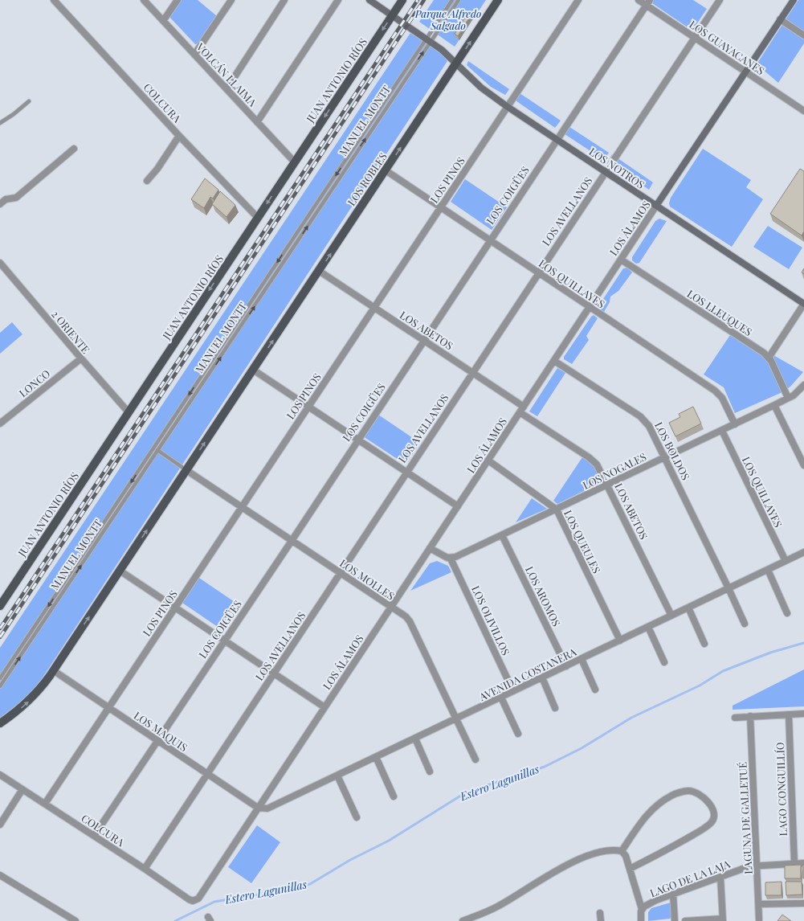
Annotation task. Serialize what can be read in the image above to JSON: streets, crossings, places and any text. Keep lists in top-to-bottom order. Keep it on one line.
{"streets":{"main road":["JUAN ANTONIO RÍOS","LOS ROBLES"],"street":["LOS GUAYACANES","VOLCÁN LLAIMA","COLCURA","LOS NOTROS","LOS PINOS","LOS COIGÜES","LOS AVELLANOS","LOS ÁLAMOS","LOS QUILLAYES","LOS LLEUQUES","LOS ABETOS","2 ORIENTE","LONCO","LOS BOLDOS","LOS NOGALES","LOS QUEULES","LOS MOLLES","LOS AROMOS","LOS OLIVILLOS","AVENIDA COSTANERA","LOS MAQUIS","LAGO CONGUILLÍO","LAGUNA DE GALLETUÉ","LAGO DE LA LAJA"],"lane":["MANUEL MONTT"]},"crossings":[["LOS GUAYACANES","LOS COIGÜES"],["LOS GUAYACANES","LOS AVELLANOS"],["LOS GUAYACANES","LOS ÁLAMOS"],["VOLCÁN LLAIMA","JUAN ANTONIO RÍOS"],["JUAN ANTONIO RÍOS","COLCURA"],["JUAN ANTONIO RÍOS","LOS NOTROS"],["JUAN ANTONIO RÍOS","2 ORIENTE"],["COLCURA","LOS PINOS"],["COLCURA","LOS COIGÜES"],["COLCURA","LOS AVELLANOS"],["COLCURA","LOS ÁLAMOS"],["MANUEL MONTT","LOS NOTROS"],["LOS NOTROS","LOS ROBLES"],["LOS NOTROS","LOS PINOS"],["LOS NOTROS","LOS COIGÜES"],["LOS NOTROS","LOS AVELLANOS"],["LOS NOTROS","LOS ÁLAMOS"],["LOS ROBLES","LOS QUILLAYES"],["LOS ROBLES","LOS ABETOS"],["LOS PINOS","LOS QUILLAYES"],["LOS PINOS","LOS ABETOS"],["LOS PINOS","LOS MOLLES"],["LOS PINOS","LOS MAQUIS"],["LOS COIGÜES","LOS QUILLAYES"],["LOS COIGÜES","LOS ABETOS"],["LOS COIGÜES","LOS MOLLES"],["LOS COIGÜES","LOS MAQUIS"],["LOS AVELLANOS","LOS QUILLAYES"],["LOS AVELLANOS","LOS ABETOS"],["LOS AVELLANOS","LOS MOLLES"],["LOS AVELLANOS","LOS MAQUIS"],["LOS ÁLAMOS","LOS QUILLAYES"],["LOS ÁLAMOS","LOS LLEUQUES"],["LOS ÁLAMOS","LOS ABETOS"],["LOS ÁLAMOS","LOS BOLDOS"],["LOS ÁLAMOS","LOS QUEULES"],["LOS ÁLAMOS","LOS MOLLES"],["LOS ÁLAMOS","AVENIDA COSTANERA"],["LOS ÁLAMOS","LOS MAQUIS"],["LOS QUILLAYES","LOS NOGALES"],["LOS QUILLAYES","AVENIDA COSTANERA"],["LOS LLEUQUES","LOS NOGALES"],["LOS ABETOS","LOS NOGALES"],["LOS ABETOS","AVENIDA COSTANERA"],["2 ORIENTE","LONCO"],["LOS BOLDOS","LOS NOGALES"],["LOS BOLDOS","AVENIDA COSTANERA"],["LOS NOGALES","LOS QUEULES"],["LOS NOGALES","LOS AROMOS"],["LOS NOGALES","LOS OLIVILLOS"],["LOS QUEULES","AVENIDA COSTANERA"],["LOS MOLLES","AVENIDA COSTANERA"],["LOS AROMOS","AVENIDA COSTANERA"],["LOS OLIVILLOS","AVENIDA COSTANERA"],["AVENIDA COSTANERA","LOS MAQUIS"],["LAGO CONGUILLÍO","LAGO DE LA LAJA"],["LAGUNA DE GALLETUÉ","LAGO DE LA LAJA"]],"one_way":["JUAN ANTONIO RÍOS","LOS ROBLES"],"water":["Estero Lagunillas"],"parks":["Parque Alfredo Salgado"]}
